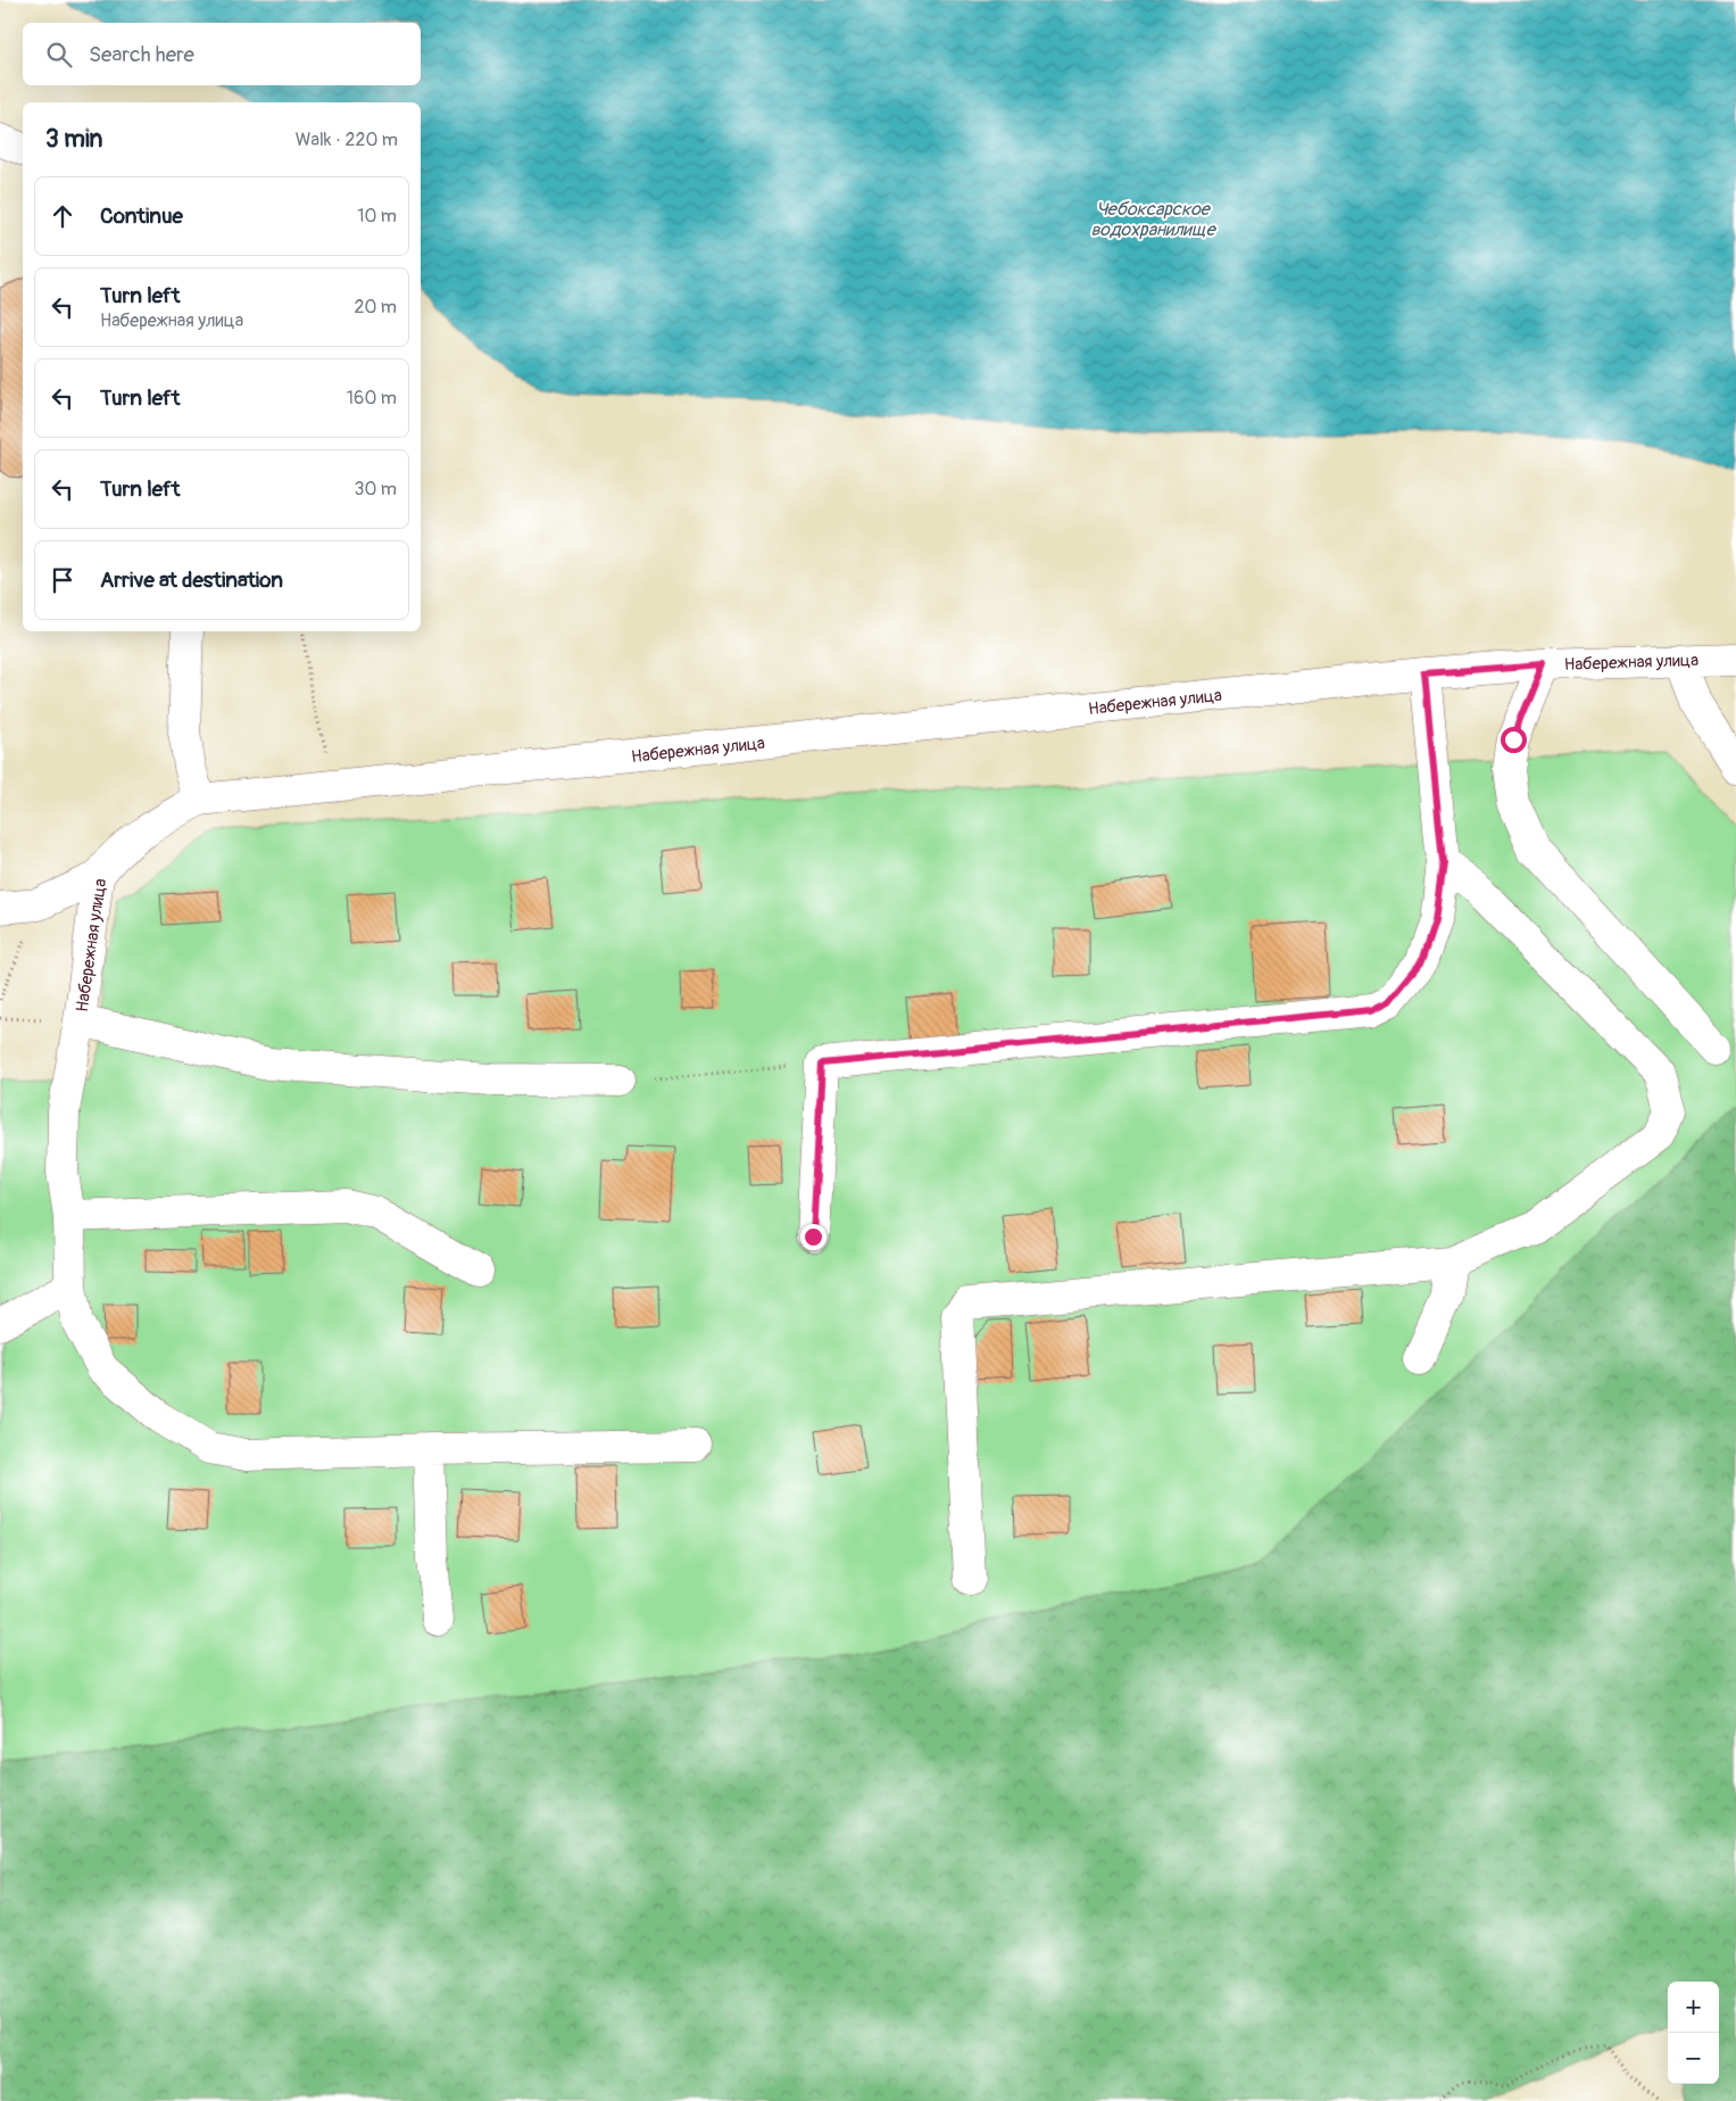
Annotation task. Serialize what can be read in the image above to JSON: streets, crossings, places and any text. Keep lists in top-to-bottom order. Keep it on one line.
{"streets":{"street":["Набережная улица"]},"water":["Чебоксарское водохранилище"],"page":{"search":"Search here","heading":["3 min","Walk · 220 m"],"list":[["Continue","10 m"],["Turn left","Набережная улица","20 m"],["Turn left","160 m"],["Turn left","30 m"],"Arrive at destination"],"map_buttons":["+","−"]}}
